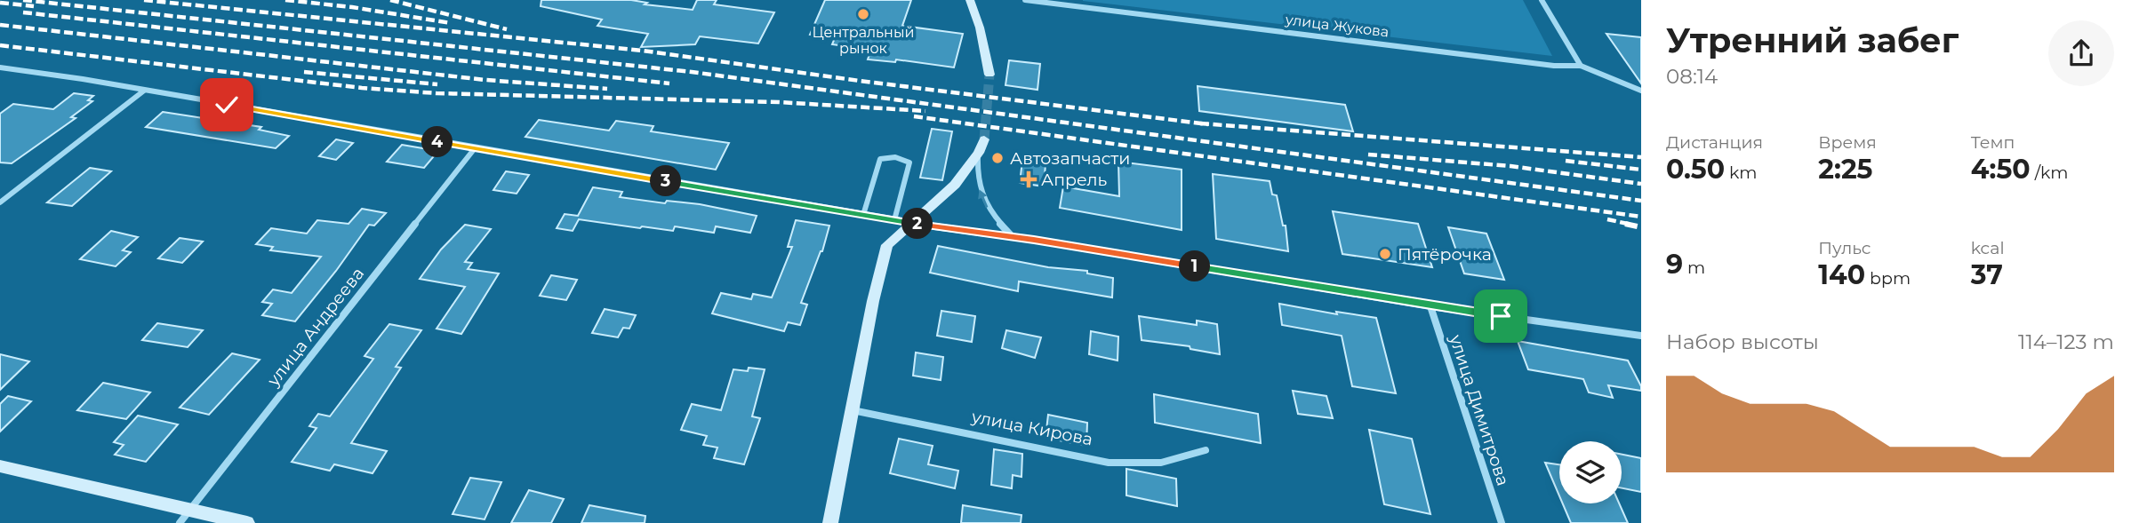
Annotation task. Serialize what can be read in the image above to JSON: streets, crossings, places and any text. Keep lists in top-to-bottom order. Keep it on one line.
{"streets":{"street":["улица Жукова","улица Андреева","улица Димитрова","улица Кирова"]},"places":{"other":["Центральный рынок","Автозапчасти","Пятёрочка"],"health":["Апрель"]},"page":{"heading":["Утренний забег","08:14"],"stats":[["Дистанция","0.50 km"],["Время","2:25"],["Темп","4:50 /km"],["9 m"],["Пульс","140 bpm"],["kcal","37"]],"pins":["4","3","2","1"],"chart":["Набор высоты","114–123 m"]}}
